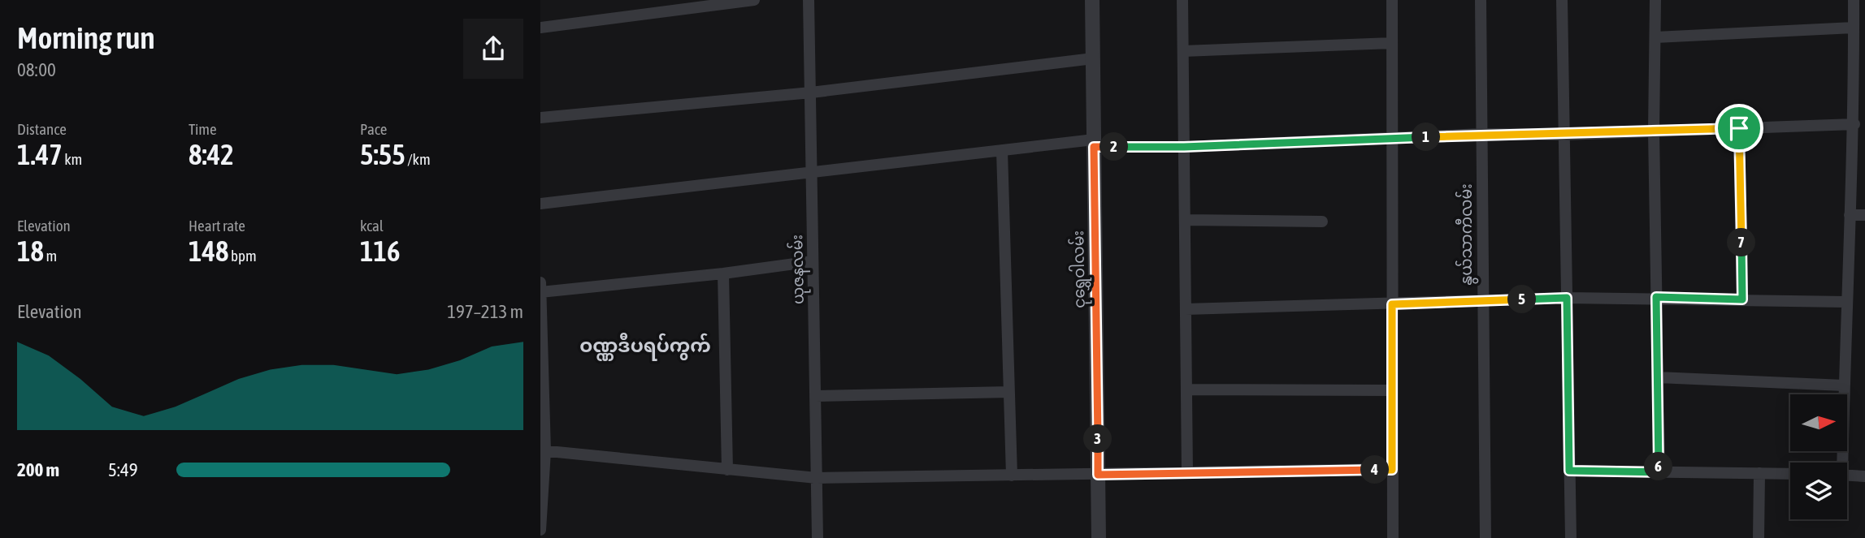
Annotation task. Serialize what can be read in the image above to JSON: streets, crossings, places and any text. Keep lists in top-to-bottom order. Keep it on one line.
{"streets":{"street":["နွယ်သာကီလမ်း","ယုဇနလမ်း","ငုရွှေဝါလမ်း"]},"districts":["ဝဏ္ဏဒီပရပ်ကွက်"],"north":"right","page":{"heading":["Morning run","08:00"],"stats":[["Distance","1.47 km"],["Time","8:42"],["Pace","5:55 /km"],["Elevation","18 m"],["Heart rate","148 bpm"],["kcal","116"]],"pins":["1","2","7","5","3","6","4"],"chart":["Elevation","197–213 m"],"list":[{"name":"200 m","note":"5:49"}]}}
